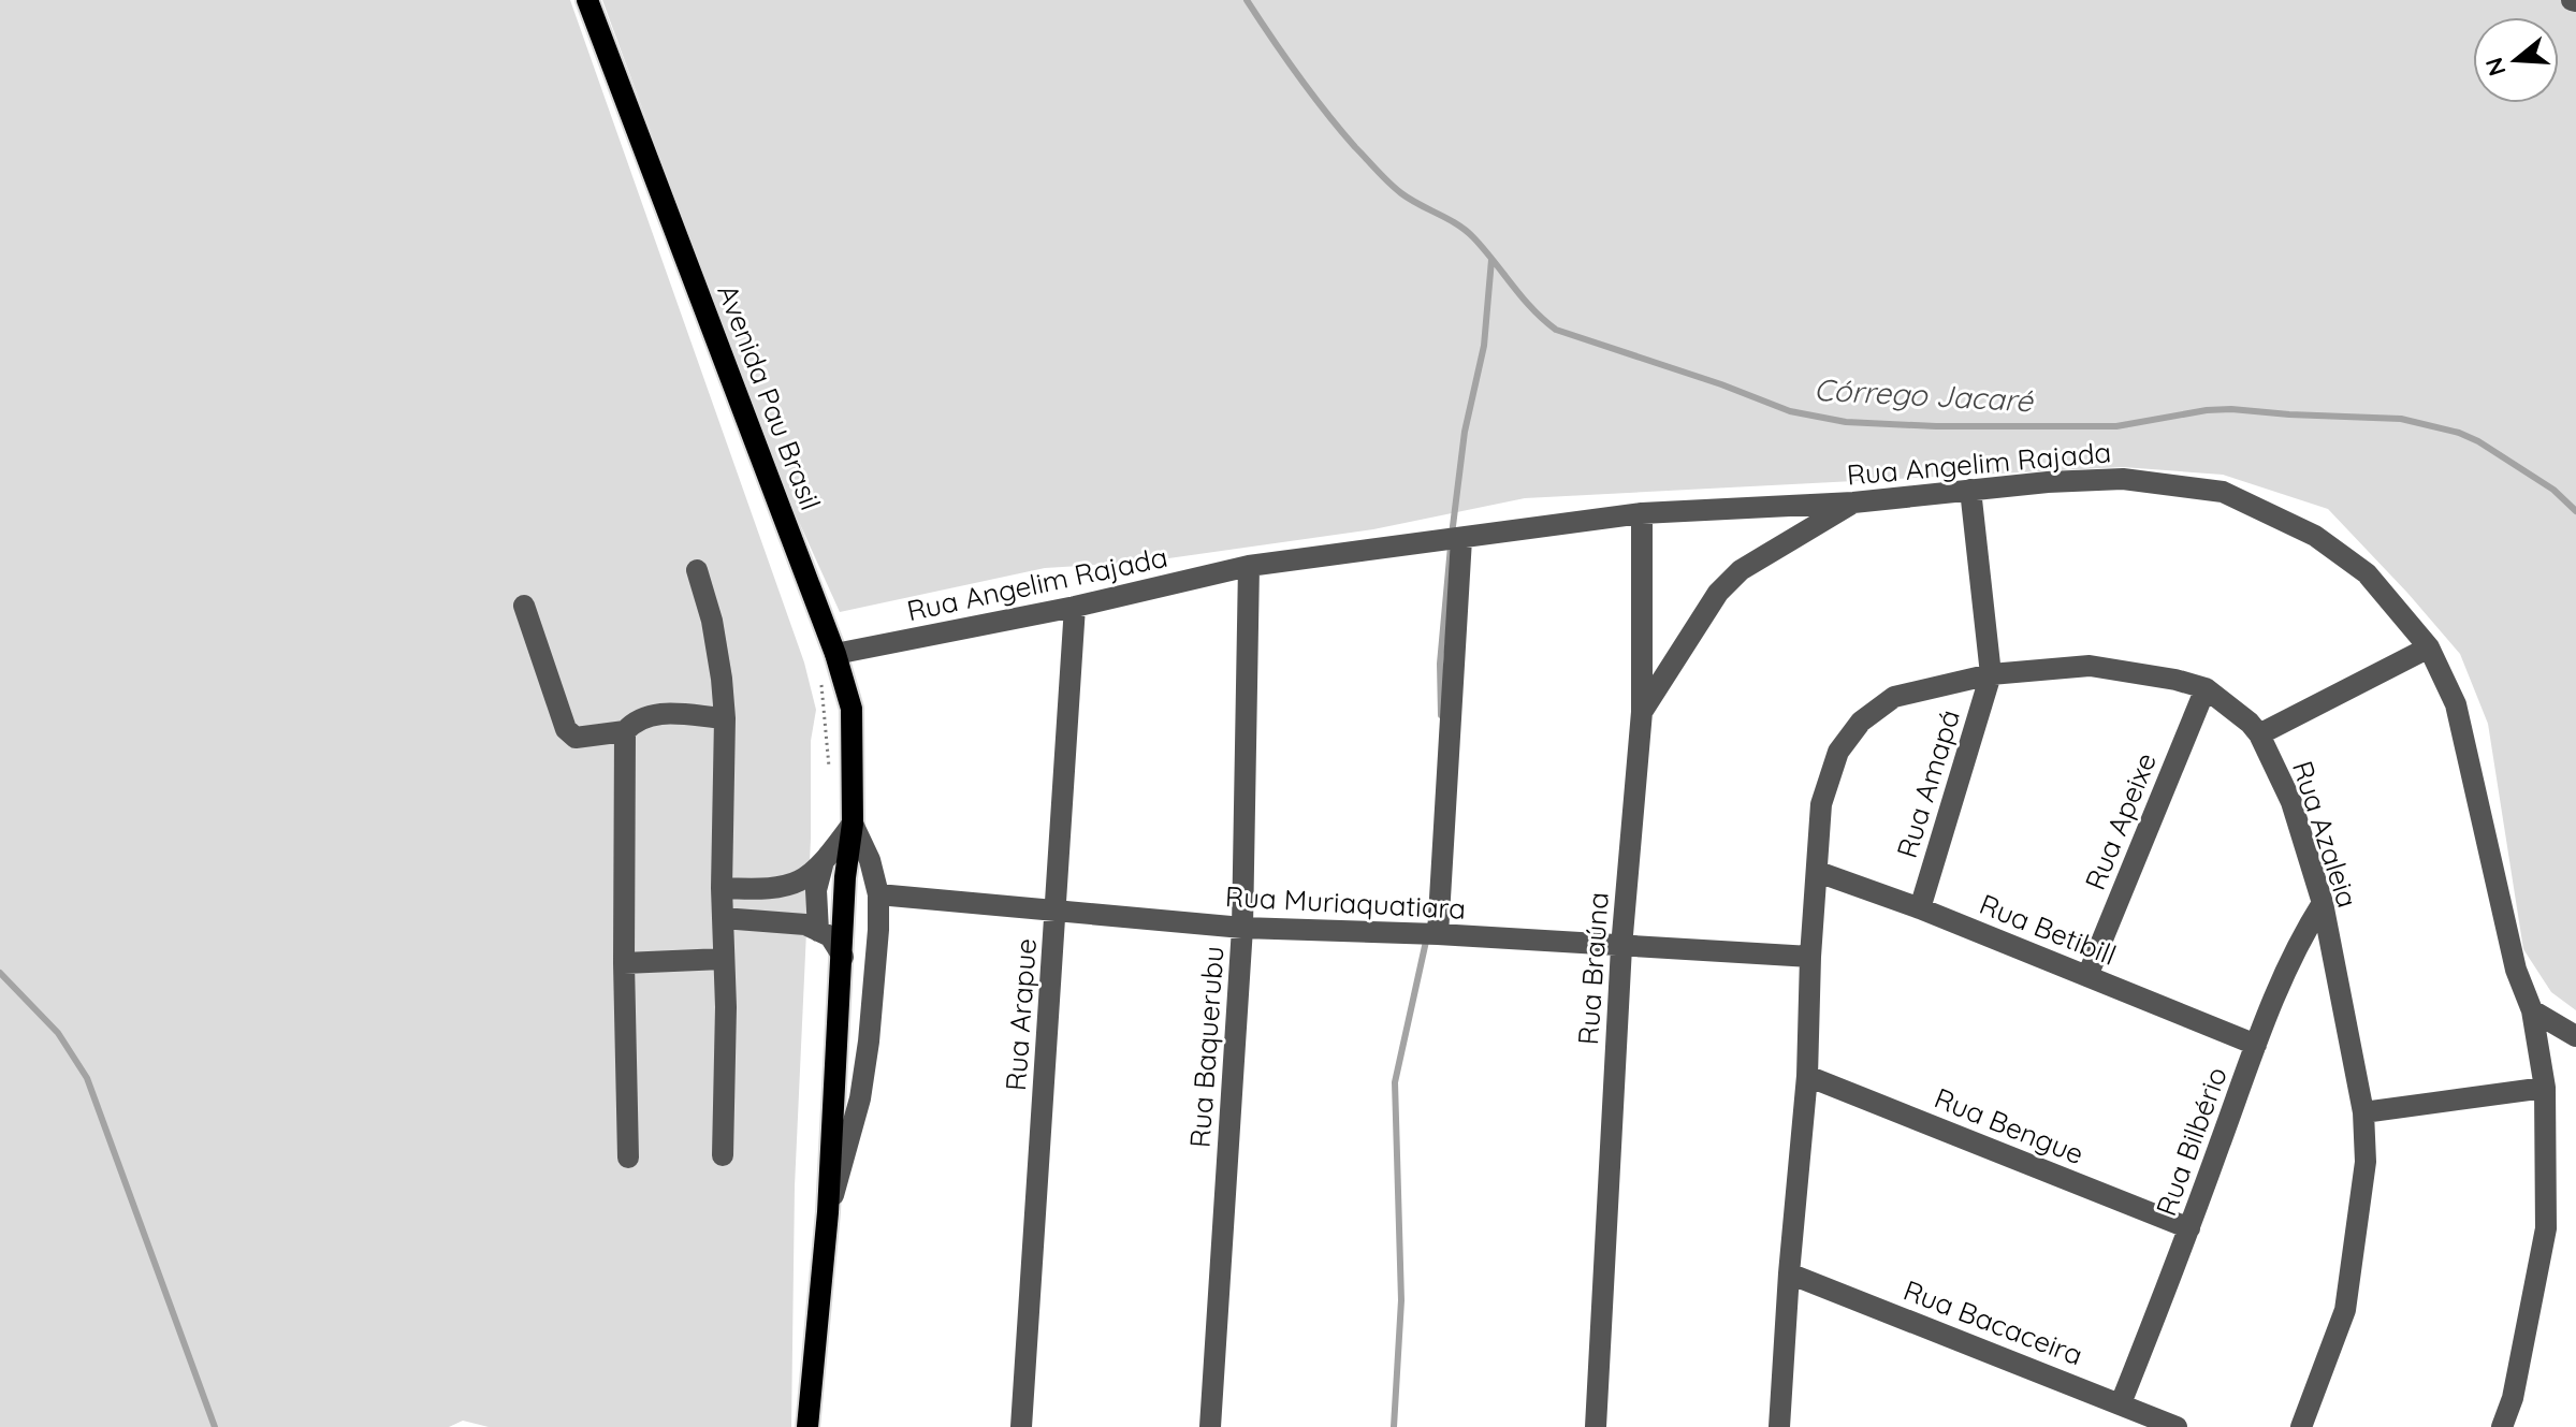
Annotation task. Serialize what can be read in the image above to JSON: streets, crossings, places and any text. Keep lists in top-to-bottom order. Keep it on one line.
{"streets":{"main road":["Avenida Pau Brasil"],"street":["Rua Angelim Rajada","Rua Amapá","Rua Apeixe","Rua Azaleia","Rua Muriaquatiara","Rua Betibill","Rua Braúna","Rua Arapue","Rua Baquerubu","Rua Bengue","Rua Bilbério","Rua Bacaceira"]},"crossings":[["Avenida Pau Brasil","Rua Angelim Rajada"],["Avenida Pau Brasil","Rua Muriaquatiara"],["Rua Angelim Rajada","Rua Braúna"],["Rua Angelim Rajada","Rua Arapue"],["Rua Angelim Rajada","Rua Baquerubu"],["Rua Amapá","Rua Azaleia"],["Rua Amapá","Rua Betibill"],["Rua Apeixe","Rua Azaleia"],["Rua Apeixe","Rua Betibill"],["Rua Azaleia","Rua Muriaquatiara"],["Rua Azaleia","Rua Betibill"],["Rua Azaleia","Rua Bengue"],["Rua Azaleia","Rua Bilbério"],["Rua Azaleia","Rua Bacaceira"],["Rua Muriaquatiara","Rua Braúna"],["Rua Muriaquatiara","Rua Arapue"],["Rua Muriaquatiara","Rua Baquerubu"],["Rua Betibill","Rua Bilbério"],["Rua Bengue","Rua Bilbério"],["Rua Bilbério","Rua Bacaceira"]],"water":["Córrego Jacaré"],"north":"left"}
